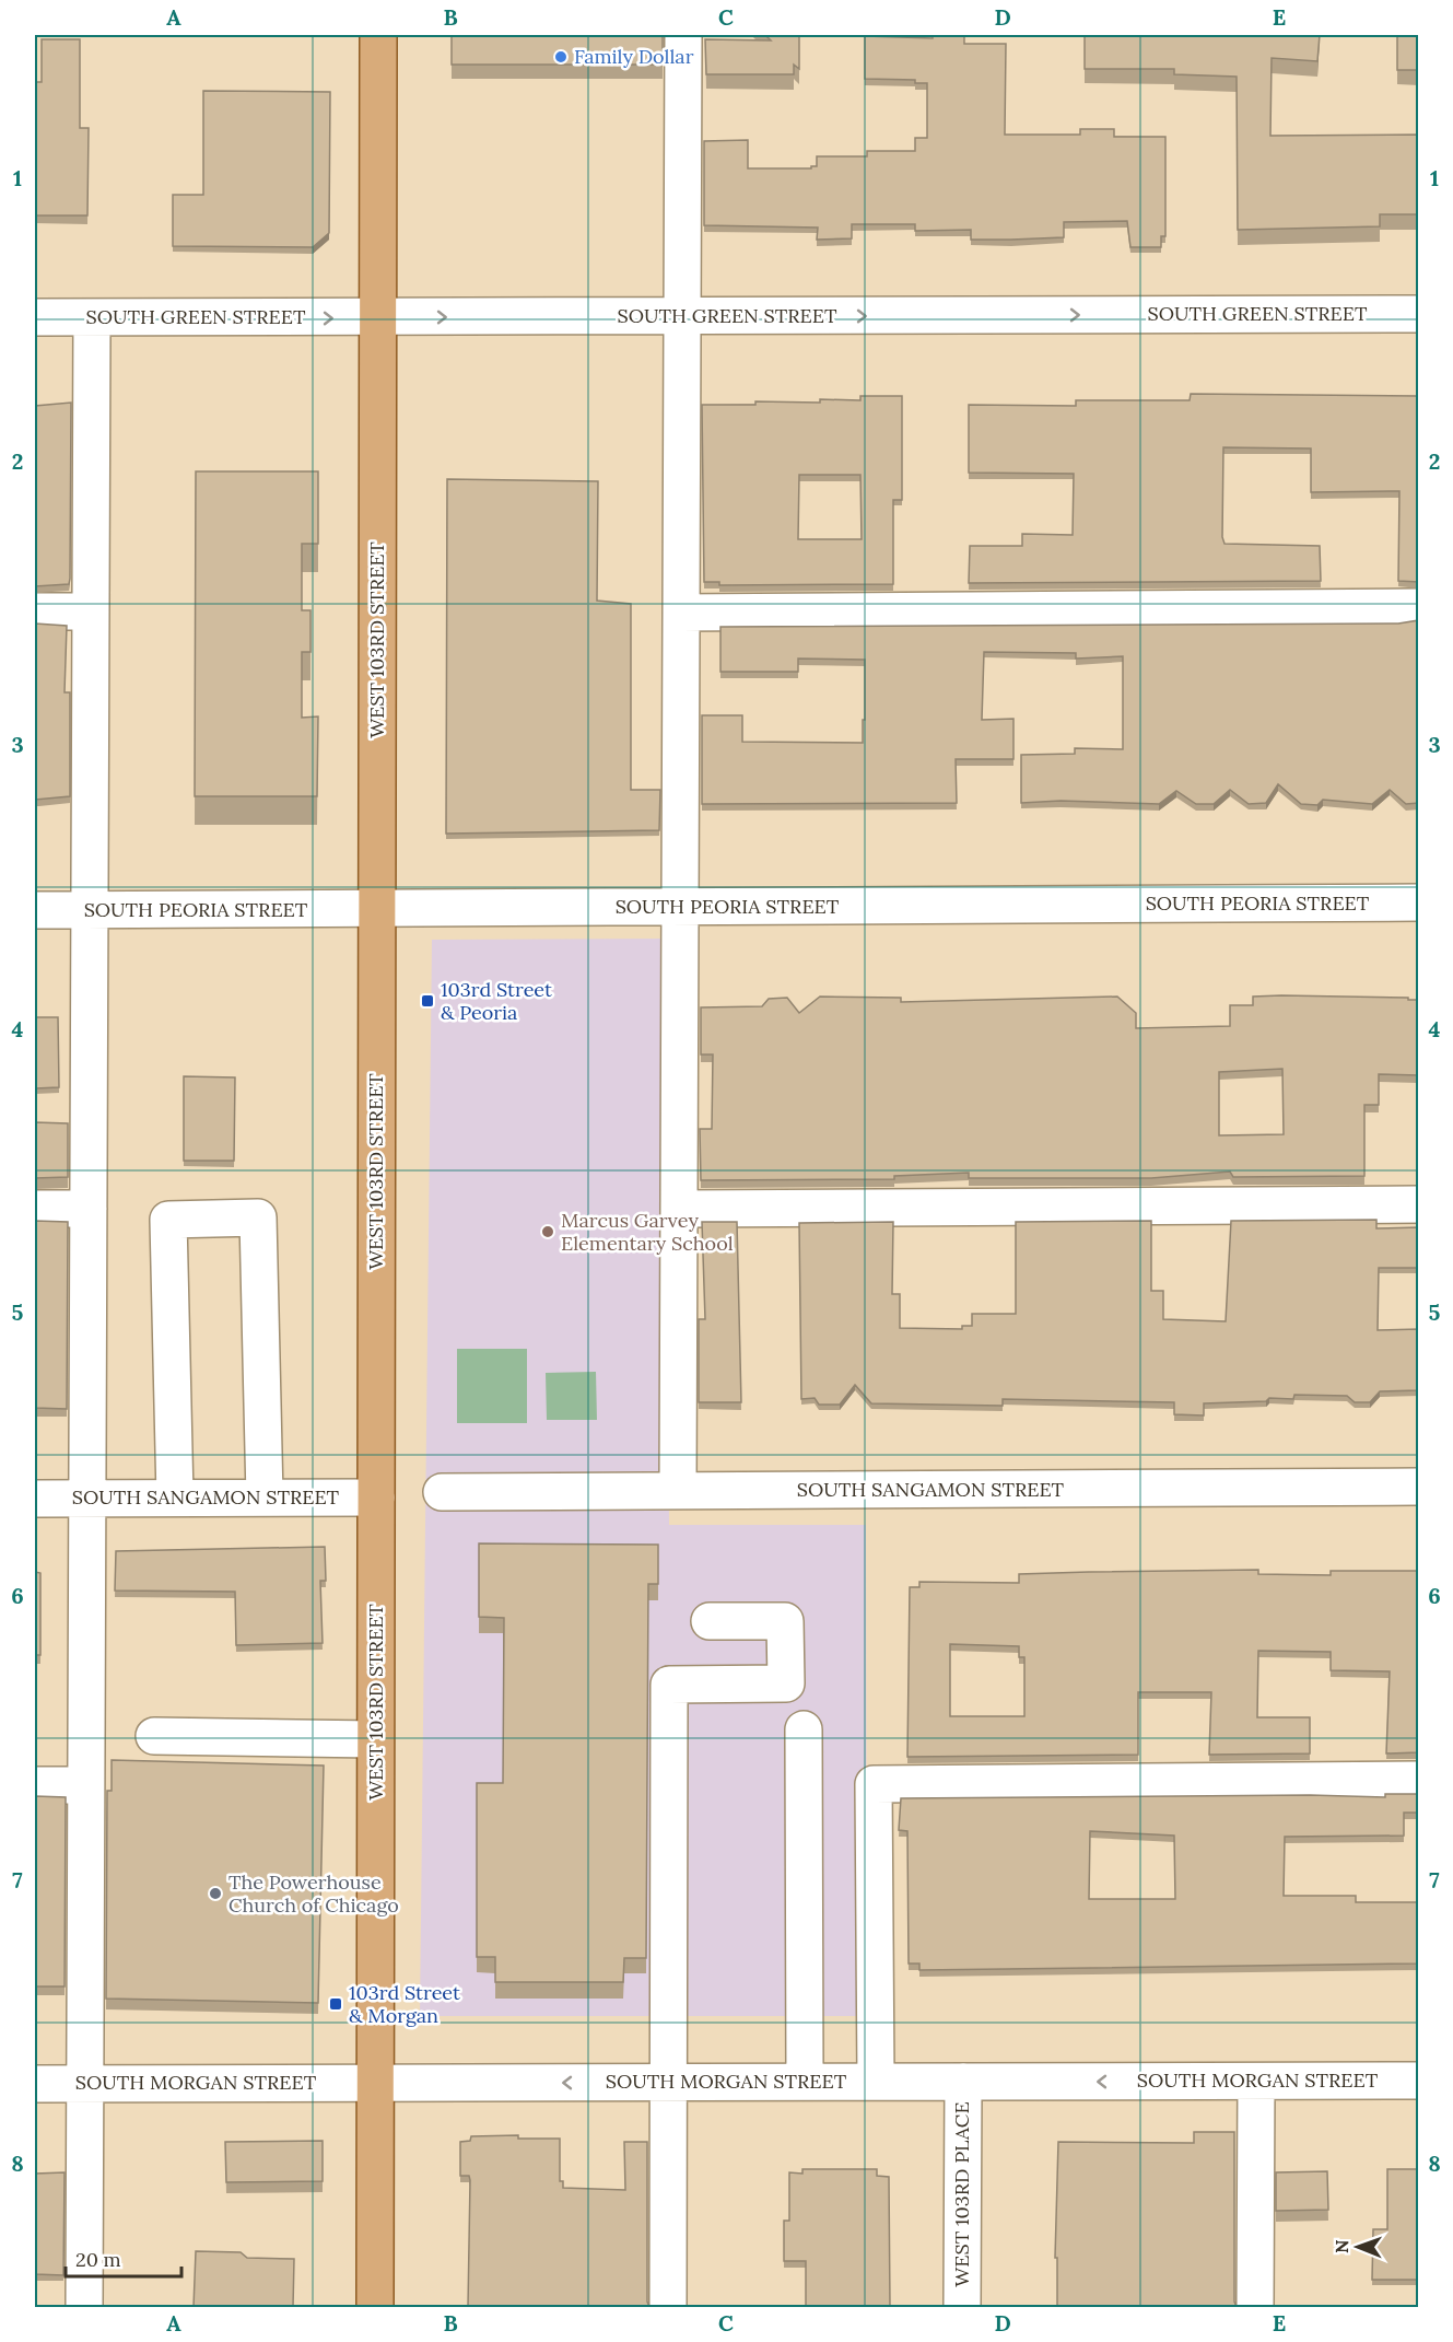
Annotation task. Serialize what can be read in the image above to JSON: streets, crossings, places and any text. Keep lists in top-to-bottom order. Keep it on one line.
{"streets":{"main road":["WEST 103RD STREET"],"street":["SOUTH GREEN STREET","SOUTH PEORIA STREET","SOUTH SANGAMON STREET","SOUTH MORGAN STREET","WEST 103RD PLACE"]},"crossings":[["SOUTH GREEN STREET","WEST 103RD STREET"],["WEST 103RD STREET","SOUTH PEORIA STREET"],["WEST 103RD STREET","SOUTH SANGAMON STREET"],["WEST 103RD STREET","SOUTH MORGAN STREET"],["SOUTH MORGAN STREET","WEST 103RD PLACE"]],"one_way":["SOUTH MORGAN STREET"],"places":{"other":["Family Dollar","Marcus Garvey Elementary School","The Powerhouse Church of Chicago"],"transit":["103rd Street & Peoria","103rd Street & Morgan"]},"scale_bar":"20 m","north":"left","grid":{"columns":["A","B","C","D","E"],"rows":["1","2","3","4","5","6","7","8"]}}
